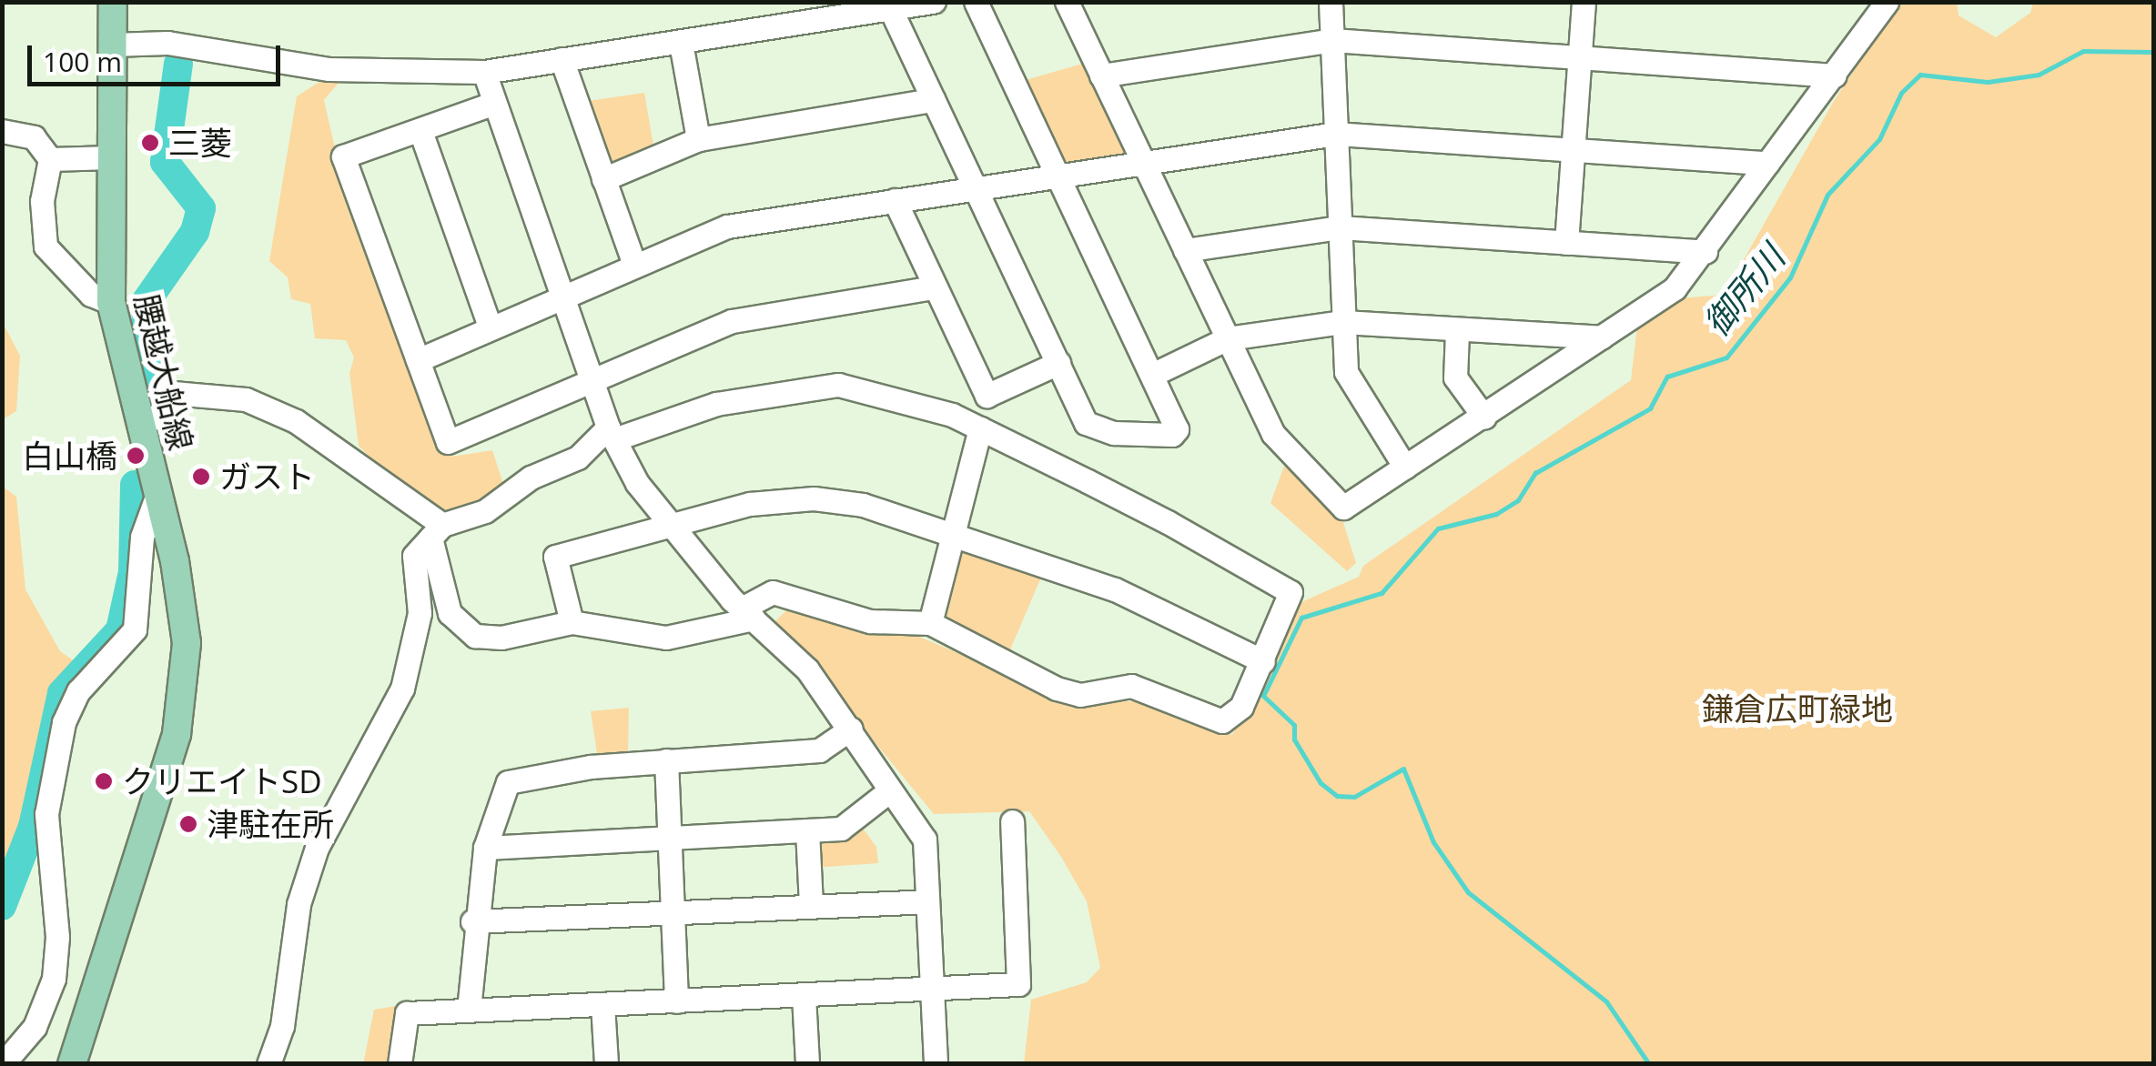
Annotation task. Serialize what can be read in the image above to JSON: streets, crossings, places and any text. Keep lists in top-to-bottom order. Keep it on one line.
{"streets":{"main road":["腰越大船線"]},"water":["御所川"],"parks":["鎌倉広町緑地"],"places":["三菱","白山橋","ガスト","クリエイトSD","津駐在所"],"scale_bar":"100 m"}
